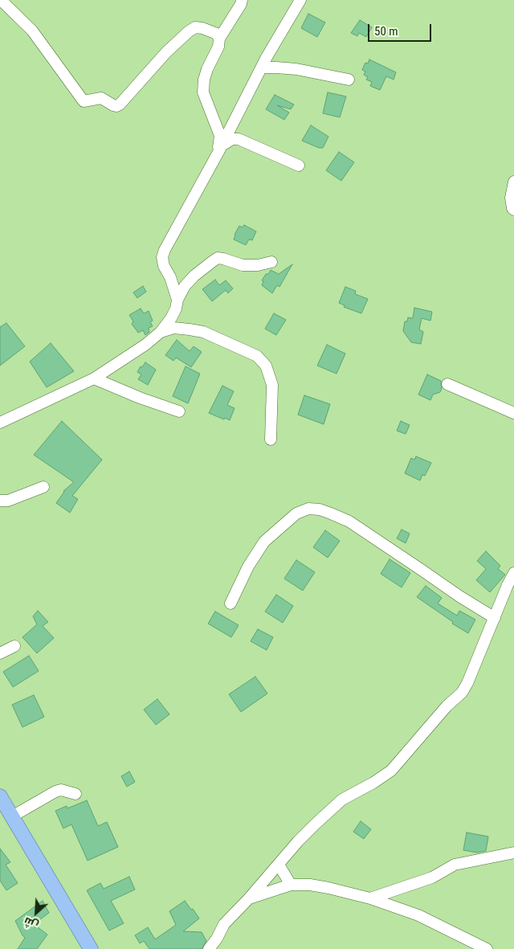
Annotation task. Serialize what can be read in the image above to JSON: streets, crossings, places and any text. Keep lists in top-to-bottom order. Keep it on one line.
{"scale_bar":"50 m","north":"bottom left"}
